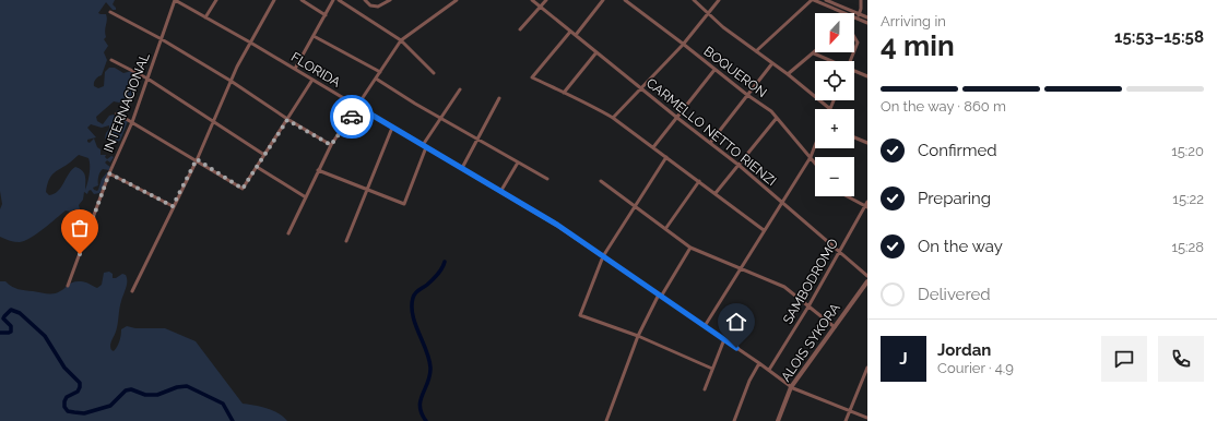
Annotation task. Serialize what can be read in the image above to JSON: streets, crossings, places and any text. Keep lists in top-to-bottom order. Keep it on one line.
{"streets":{"street":["FLORIDA","BOQUERON","INTERNACIONAL","CARMELLO NETTO RIENZI","SAMBODROMO","ALOIS SYKORA"]},"crossings":[["FLORIDA","INTERNACIONAL"],["FLORIDA","SAMBODROMO"],["FLORIDA","ALOIS SYKORA"],["CARMELLO NETTO RIENZI","SAMBODROMO"]],"north":"bottom","page":{"heading":["4 min","Arriving in","15:53–15:58"],"panel":["Jordan","Courier · 4.9"],"map_buttons":["+","−"],"bar":"On the way · 860 m","list":[["Confirmed","15:20"],["Preparing","15:22"],["On the way","15:28"],"Delivered"],"round":"J"}}
